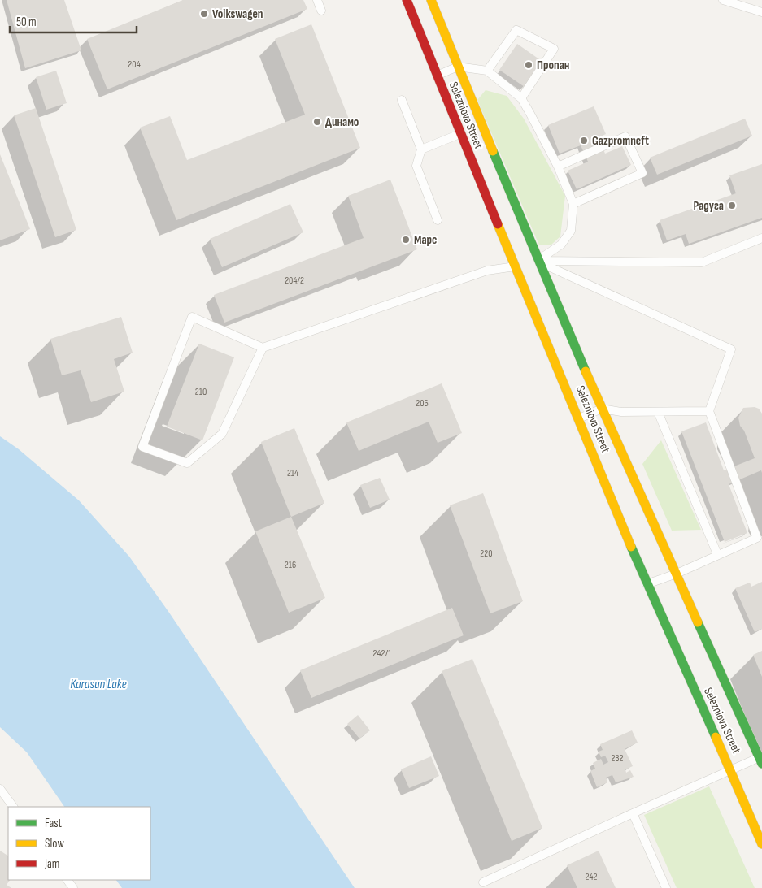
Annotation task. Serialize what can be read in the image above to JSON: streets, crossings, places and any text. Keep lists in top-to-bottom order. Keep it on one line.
{"streets":{"main road":["Selezniova Street"]},"water":["Karasun Lake"],"places":["Volkswagen","Пропан","Динамо","Gazpromneft","Радуга","Марс"],"house_numbers":["204","204/2","210","206","214","220","216","242/1","232","242"],"legend":["Fast","Slow","Jam"],"scale_bar":"50 m"}
